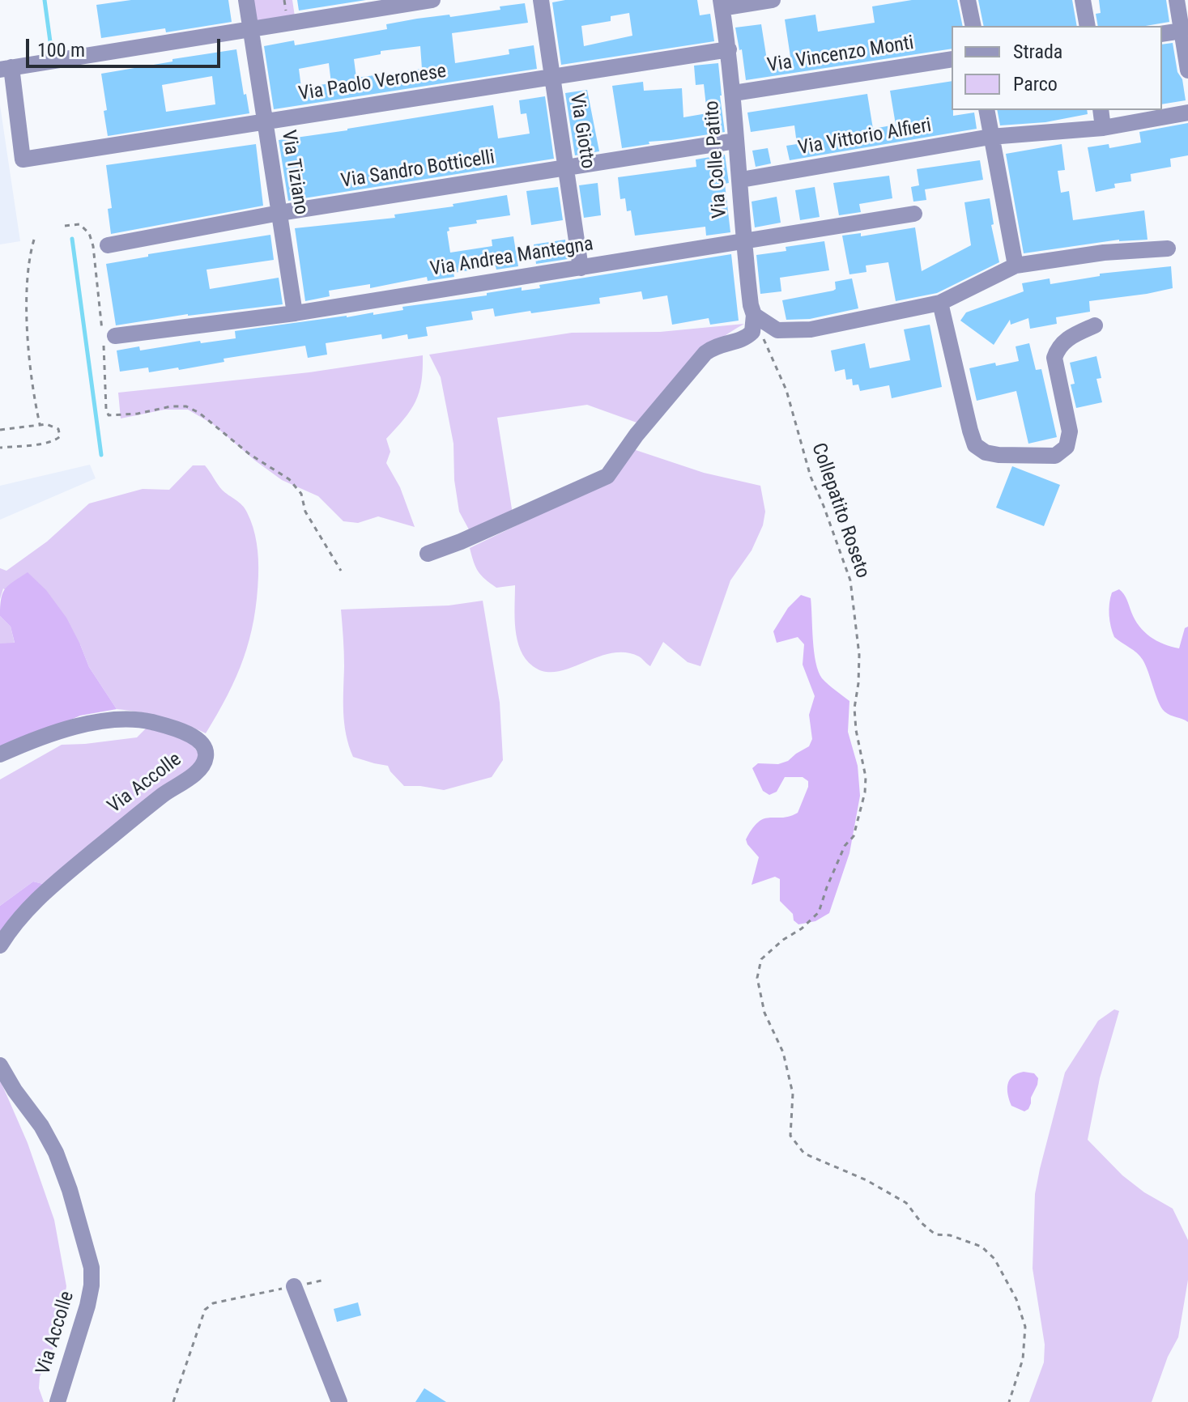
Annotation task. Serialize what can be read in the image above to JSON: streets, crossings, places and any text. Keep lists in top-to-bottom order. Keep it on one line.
{"streets":{"street":["Via Vincenzo Monti","Via Paolo Veronese","Via Giotto","Via Vittorio Alfieri","Via Colle Patito","Via Sandro Botticelli","Via Tiziano","Via Andrea Mantegna","Via Accolle"],"path":["Collepatito Roseto"]},"crossings":[["Via Vincenzo Monti","Via Colle Patito"],["Via Paolo Veronese","Via Giotto"],["Via Paolo Veronese","Via Colle Patito"],["Via Paolo Veronese","Via Tiziano"],["Via Giotto","Via Sandro Botticelli"],["Via Giotto","Via Andrea Mantegna"],["Via Vittorio Alfieri","Via Colle Patito"],["Via Colle Patito","Via Sandro Botticelli"],["Via Colle Patito","Via Andrea Mantegna"],["Via Sandro Botticelli","Via Tiziano"],["Via Tiziano","Via Andrea Mantegna"]],"legend":["Strada","Parco"],"scale_bar":"100 m"}
